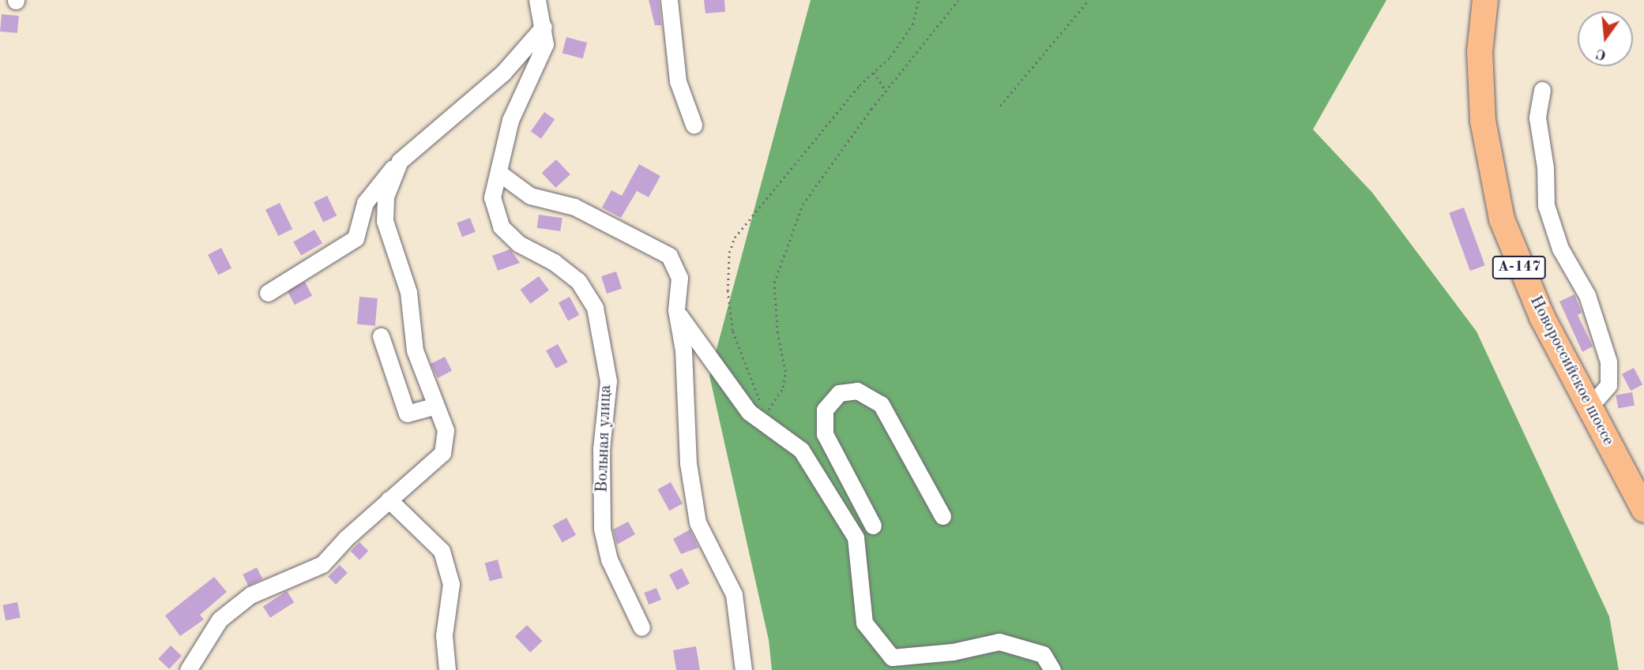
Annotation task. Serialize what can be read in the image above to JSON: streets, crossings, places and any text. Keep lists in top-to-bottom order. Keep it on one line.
{"streets":{"highway":["А-147","Новороссийское шоссе"],"street":["Вольная улица"]},"north":"bottom"}
